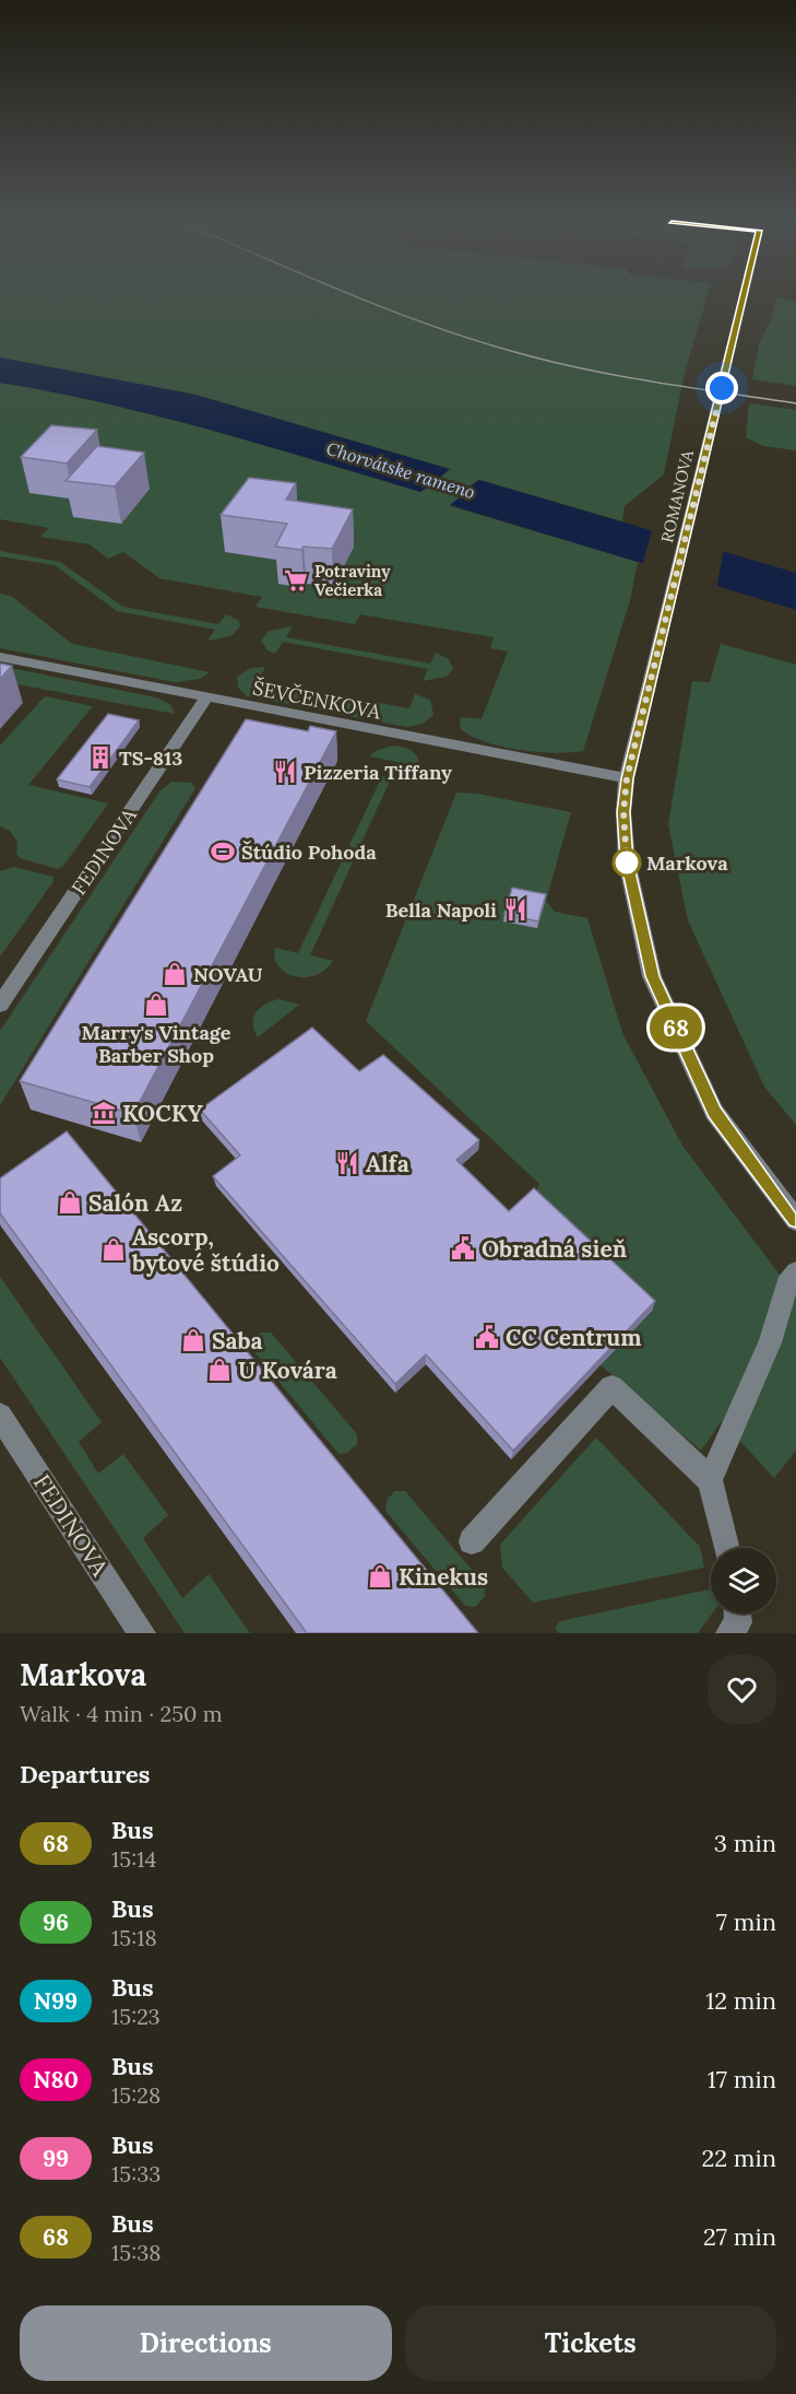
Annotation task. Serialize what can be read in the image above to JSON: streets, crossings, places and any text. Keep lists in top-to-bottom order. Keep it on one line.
{"streets":{"street":["ROMANOVA","ŠEVČENKOVA","FEDINOVA"]},"crossings":[["ROMANOVA","ŠEVČENKOVA"],["ŠEVČENKOVA","FEDINOVA"]],"water":["Chorvátske rameno"],"places":{"supermarket":["Potraviny Večierka"],"building":["TS-813"],"restaurant":["Pizzeria Tiffany","Bella Napoli","Alfa"],"sports":["Štúdio Pohoda"],"other":["Markova"],"shop":["NOVAU","Marry's Vintage Barber Shop","Salón Az","Ascorp, bytové štúdio","Saba","U Kovára","Kinekus"],"museum":["KOCKY"],"public building":["Obradná sieň","CC Centrum"]},"lines":["bus line 68"],"page":{"on_map":"68","heading":[["Markova","Walk · 4 min · 250 m"],"Departures"],"list":[{"mark":"68","name":"Bus","note":"15:14","value":"3 min"},{"mark":"96","name":"Bus","note":"15:18","value":"7 min"},{"mark":"N99","name":"Bus","note":"15:23","value":"12 min"},{"mark":"N80","name":"Bus","note":"15:28","value":"17 min"},{"mark":"99","name":"Bus","note":"15:33","value":"22 min"},{"mark":"68","name":"Bus","note":"15:38","value":"27 min"}],"buttons":["Directions","Tickets"]}}
